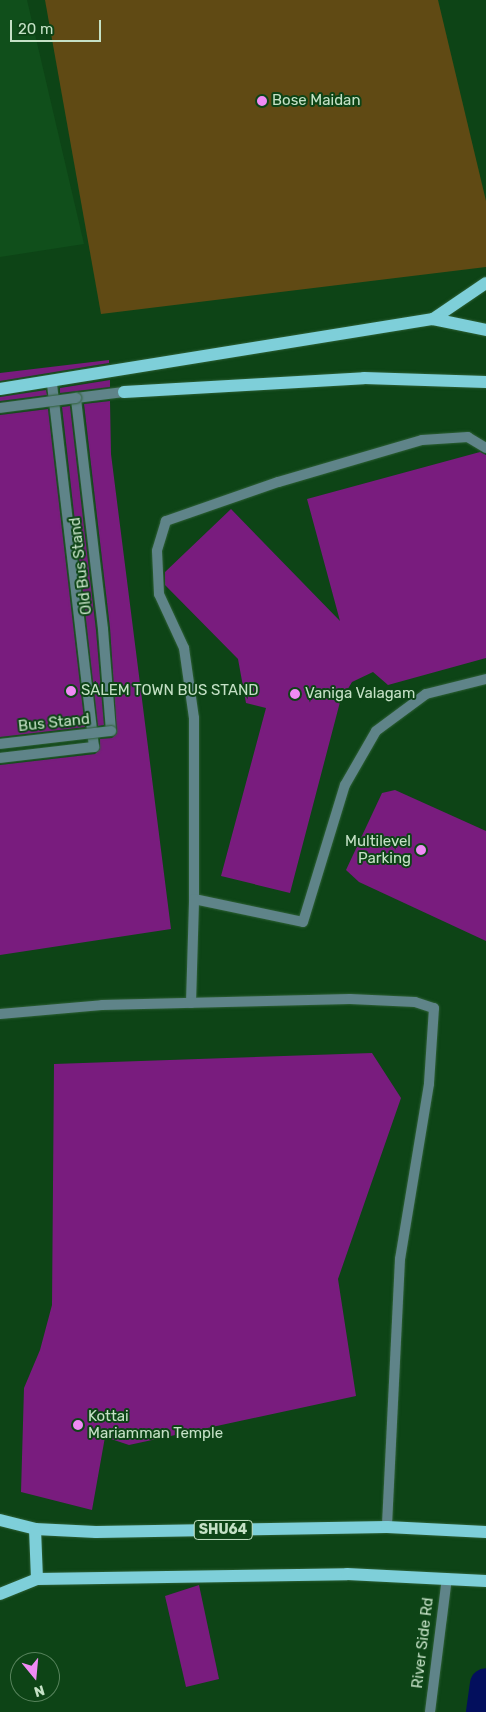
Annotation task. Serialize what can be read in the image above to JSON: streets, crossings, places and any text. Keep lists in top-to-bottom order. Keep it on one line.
{"streets":{"main road":["SHU64"],"street":["Old Bus Stand","Bus Stand","River Side Rd"]},"crossings":[["Old Bus Stand","Bus Stand"]],"places":["Bose Maidan","SALEM TOWN BUS STAND","Vaniga Valagam","Multilevel Parking","Kottai Mariamman Temple"],"scale_bar":"20 m","north":"bottom"}
